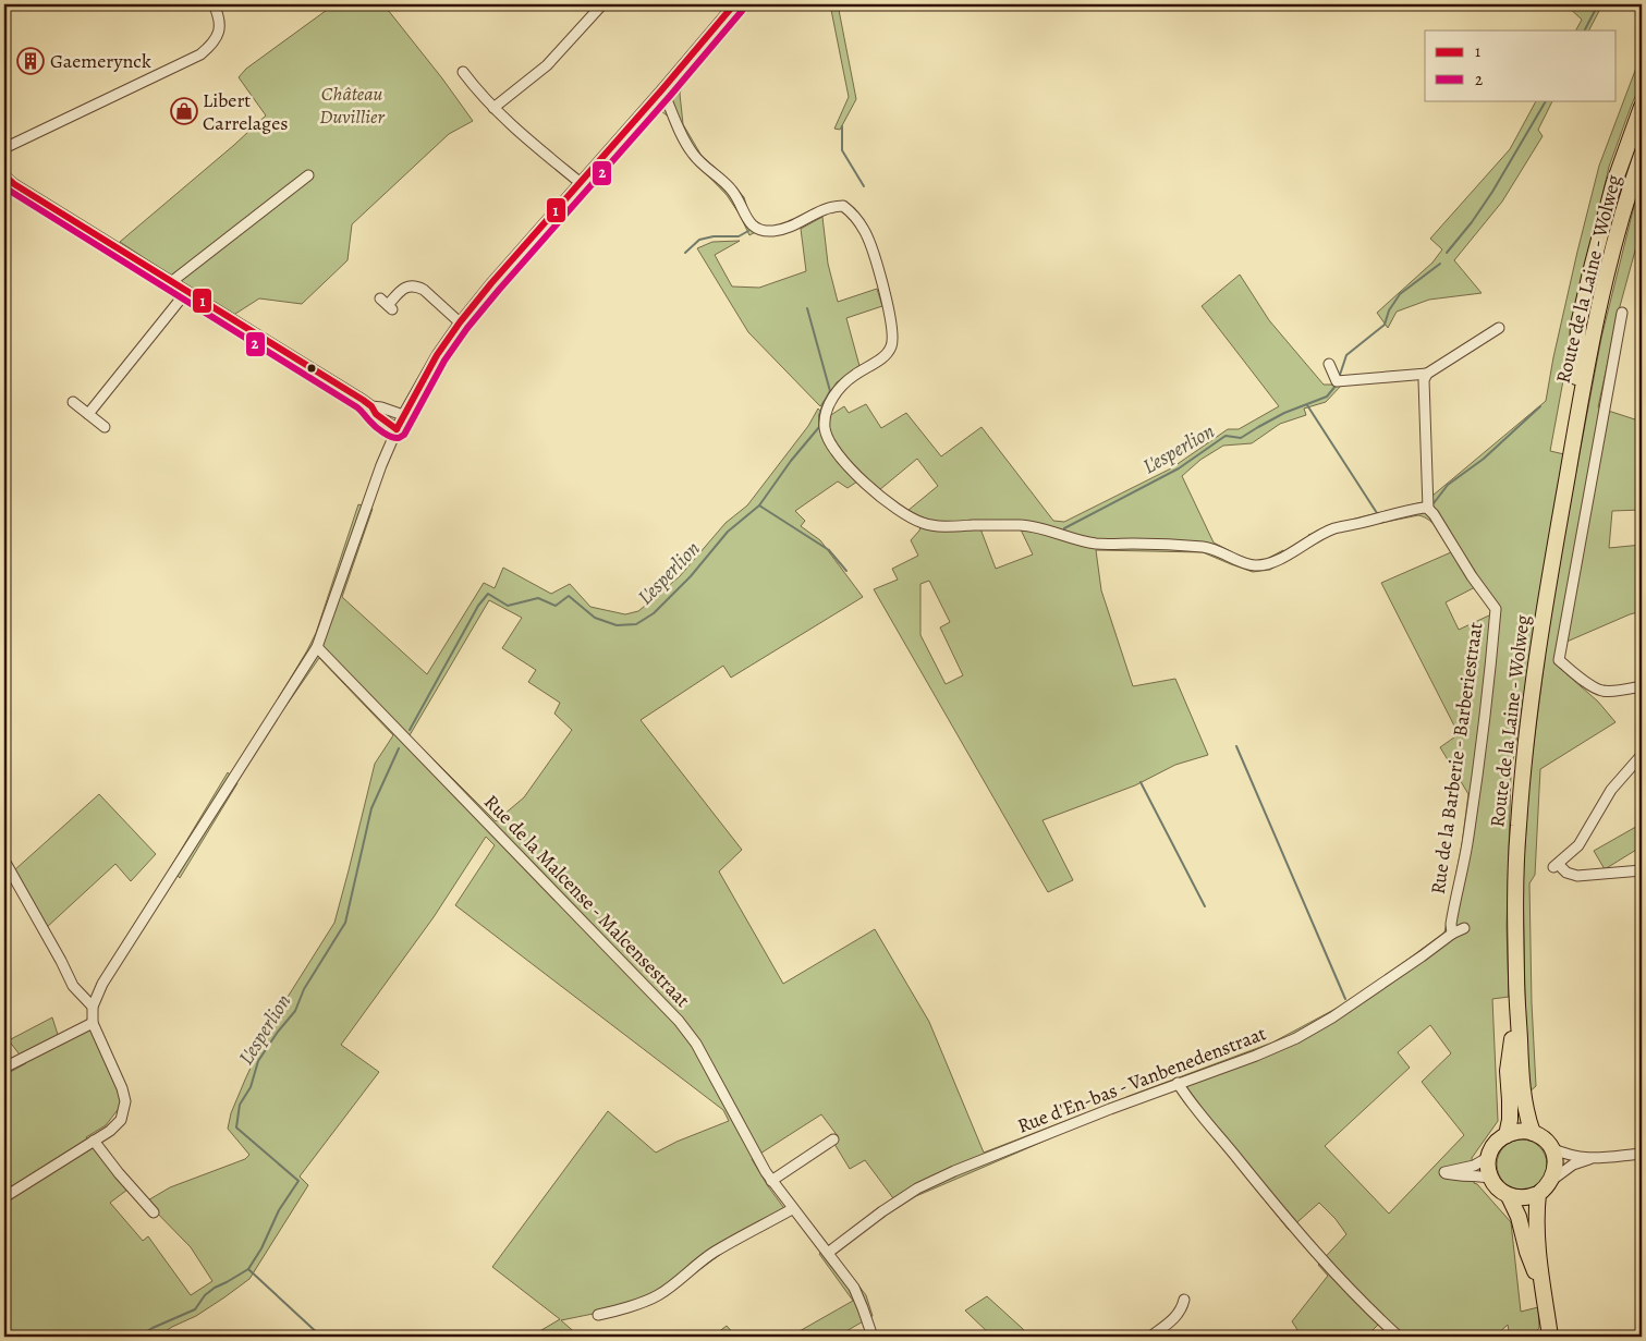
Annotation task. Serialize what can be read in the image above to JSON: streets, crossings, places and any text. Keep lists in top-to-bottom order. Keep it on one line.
{"streets":{"highway":["Route de la Laine - Wolweg"],"street":["Rue de la Barberie - Barberiestraat","Rue de la Malcense - Malcensestraat","Rue d'En-bas - Vanbenedenstraat"]},"crossings":[["Rue de la Barberie - Barberiestraat","Rue d'En-bas - Vanbenedenstraat"],["Rue de la Malcense - Malcensestraat","Rue d'En-bas - Vanbenedenstraat"]],"water":["L'esperlion"],"parks":["Château Duvillier"],"places":{"building":["Gaemerynck"],"shop":["Libert Carrelages"]},"lines":["transit line 1","transit line 2"],"legend":["1","2"]}
